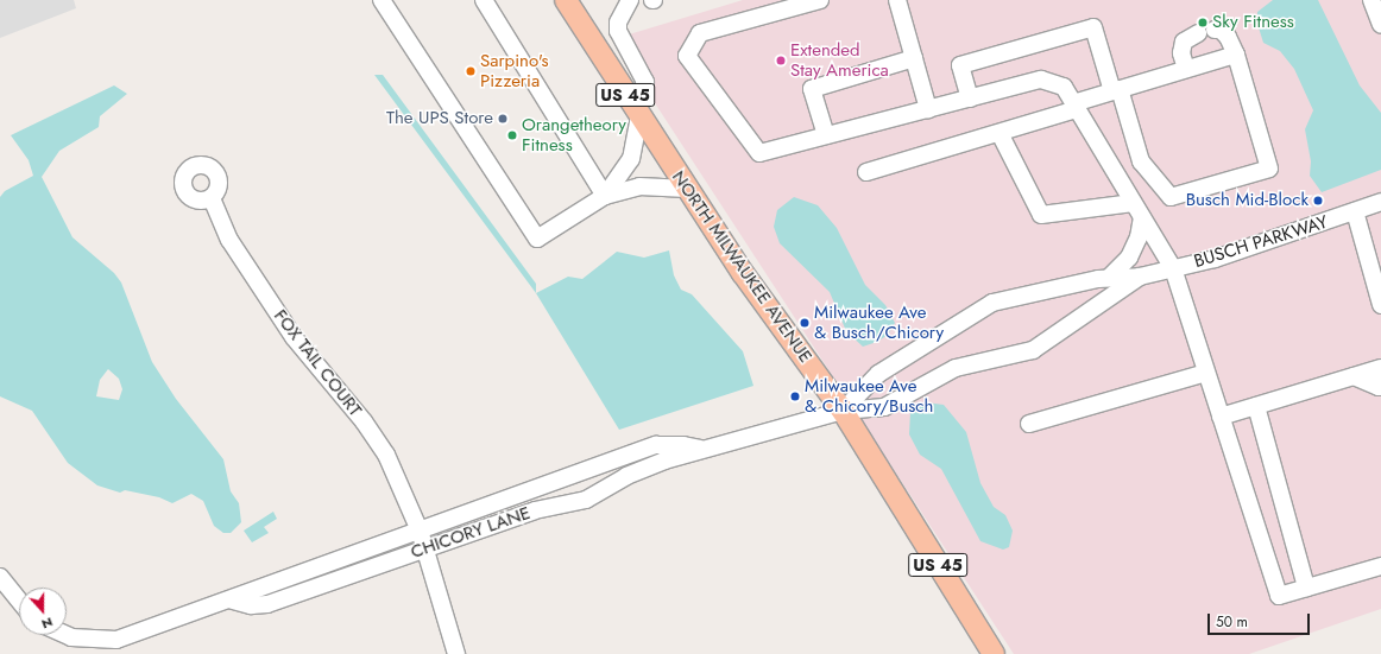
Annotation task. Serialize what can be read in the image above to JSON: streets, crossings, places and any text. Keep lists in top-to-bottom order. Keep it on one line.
{"streets":{"main road":["US 45","NORTH MILWAUKEE AVENUE"],"street":["BUSCH PARKWAY","FOX TAIL COURT","CHICORY LANE"]},"crossings":[["BUSCH PARKWAY","NORTH MILWAUKEE AVENUE"],["BUSCH PARKWAY","CHICORY LANE"],["NORTH MILWAUKEE AVENUE","CHICORY LANE"],["FOX TAIL COURT","CHICORY LANE"]],"places":["Sky Fitness","Extended Stay America","Sarpino's Pizzeria","The UPS Store","Orangetheory Fitness","Busch Mid-Block","Milwaukee Ave & Busch/Chicory","Milwaukee Ave & Chicory/Busch"],"scale_bar":"50 m","north":"bottom"}
